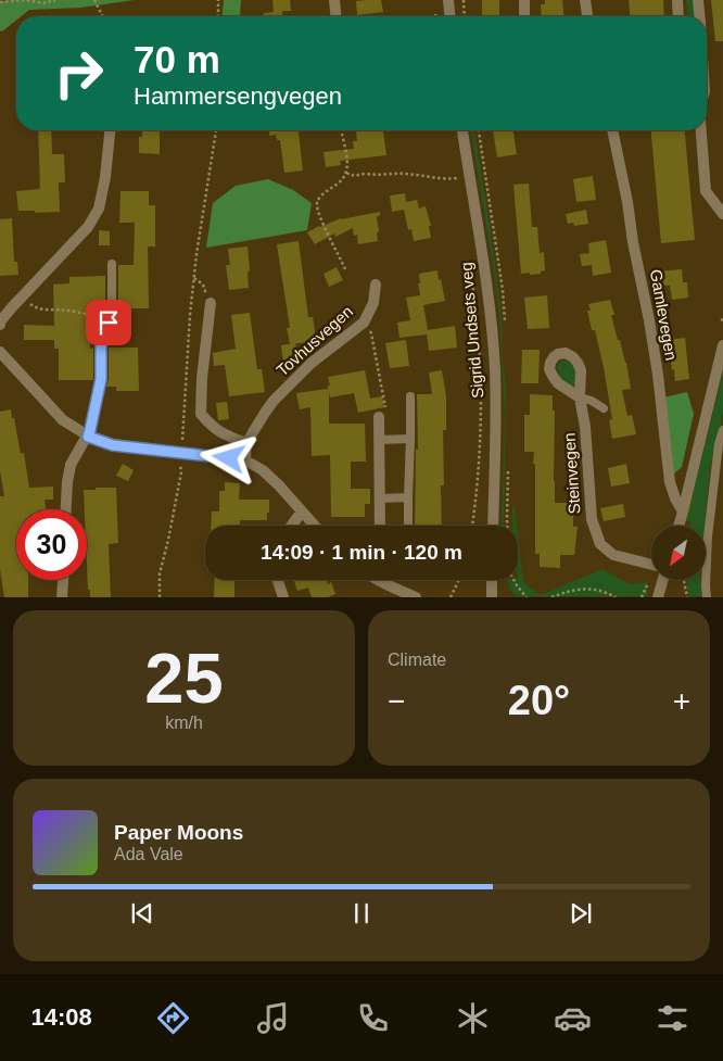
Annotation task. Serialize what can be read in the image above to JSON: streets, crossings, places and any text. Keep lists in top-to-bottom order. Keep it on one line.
{"streets":{"street":["Gamlevegen","Sigrid Undsets veg","Tovhusvegen","Steinvegen"]},"north":"bottom left","page":{"turn":["70 m","Hammersengvegen"],"limit":"30","trip":"14:09 · 1 min · 120 m","tile":[["25","km/h"],"Climate"],"heat":["−","20°","+"],"song":["Paper Moons","Ada Vale"],"tabs":"14:08"}}
